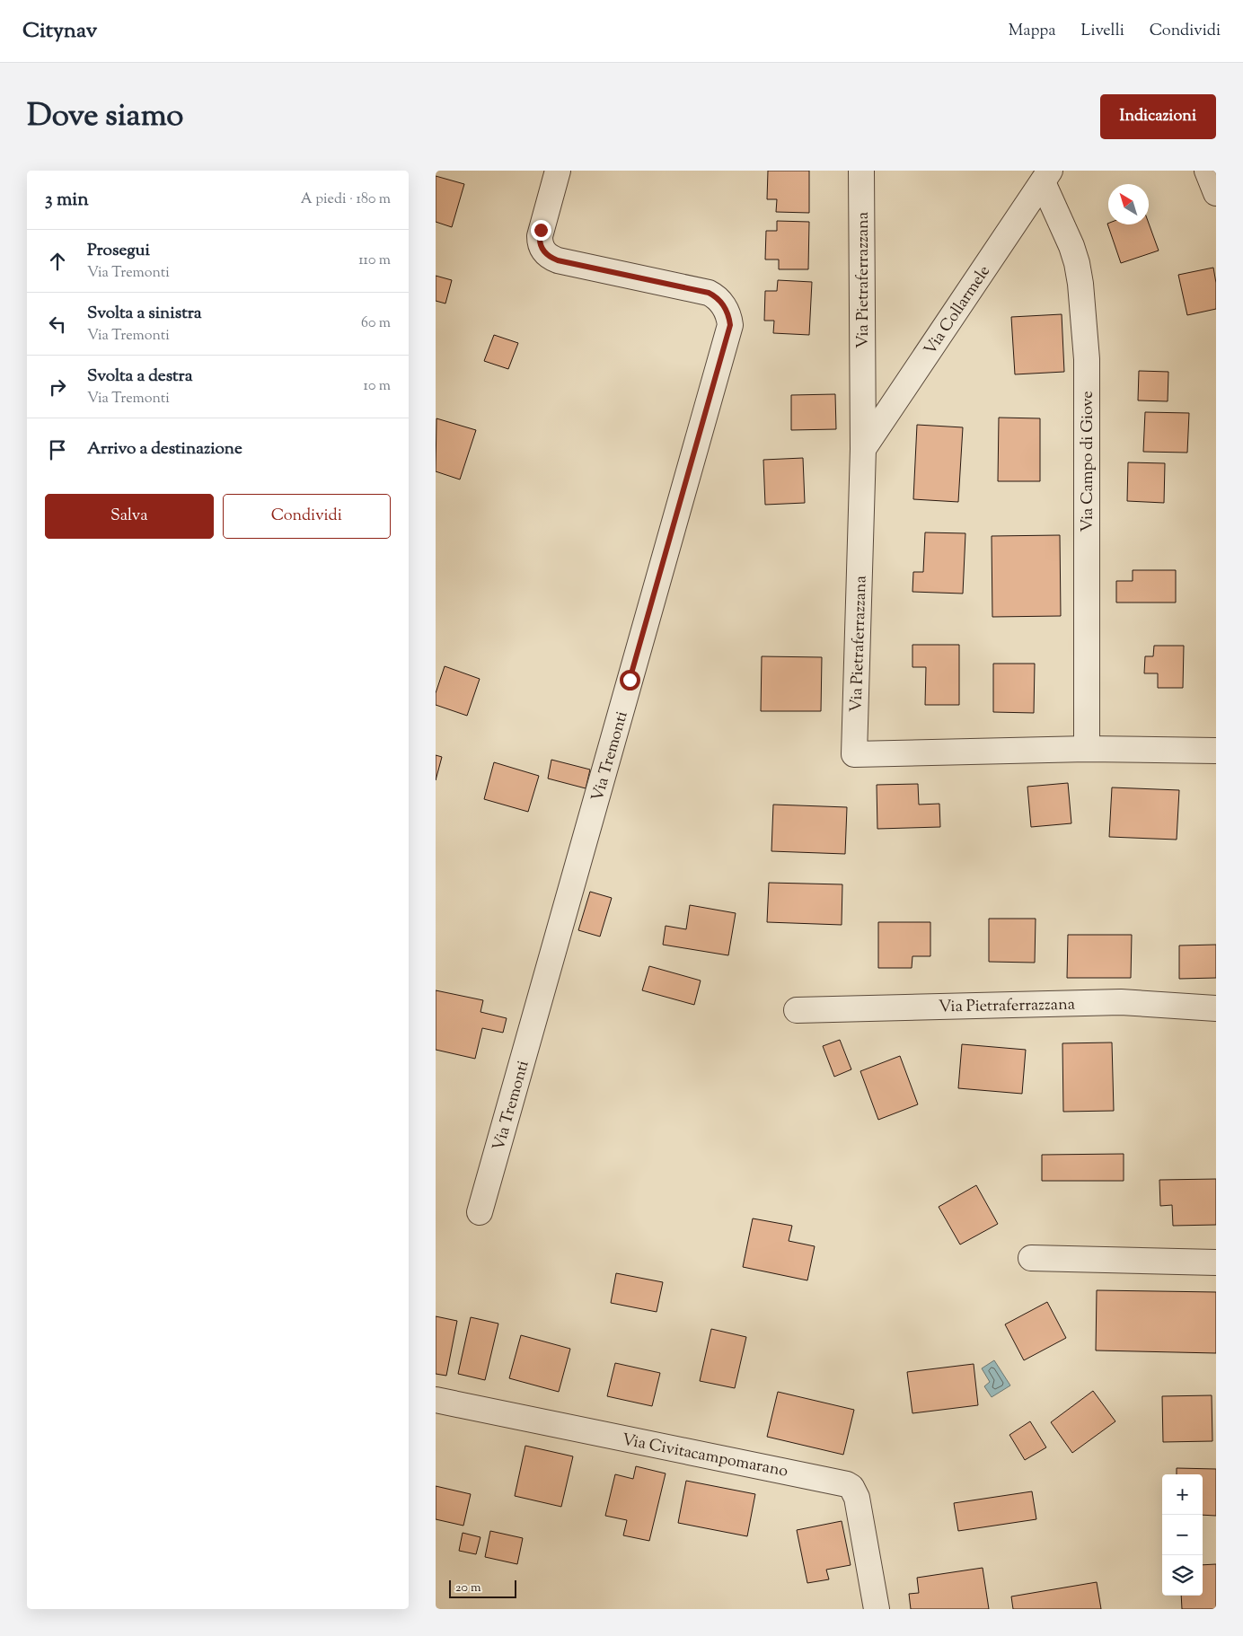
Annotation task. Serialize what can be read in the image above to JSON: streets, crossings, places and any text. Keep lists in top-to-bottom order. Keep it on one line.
{"streets":{"street":["Via Pietraferrazzana","Via Collarmele","Via Campo di Giove","Via Tremonti","Via Civitacampomarano"]},"crossings":[["Via Pietraferrazzana","Via Collarmele"],["Via Pietraferrazzana","Via Campo di Giove"],["Via Collarmele","Via Campo di Giove"]],"scale_bar":"20 m","north":"top left","page":{"header":"Citynav","nav":["Mappa","Livelli","Condividi"],"title":"Dove siamo","buttons":["Indicazioni",["Salva","Condividi"]],"heading":["3 min","A piedi · 180 m"],"list":[["Prosegui","Via Tremonti","110 m"],["Svolta a sinistra","Via Tremonti","60 m"],["Svolta a destra","Via Tremonti","10 m"],"Arrivo a destinazione"],"map_buttons":["+","−"],"scale":"20 m"}}
